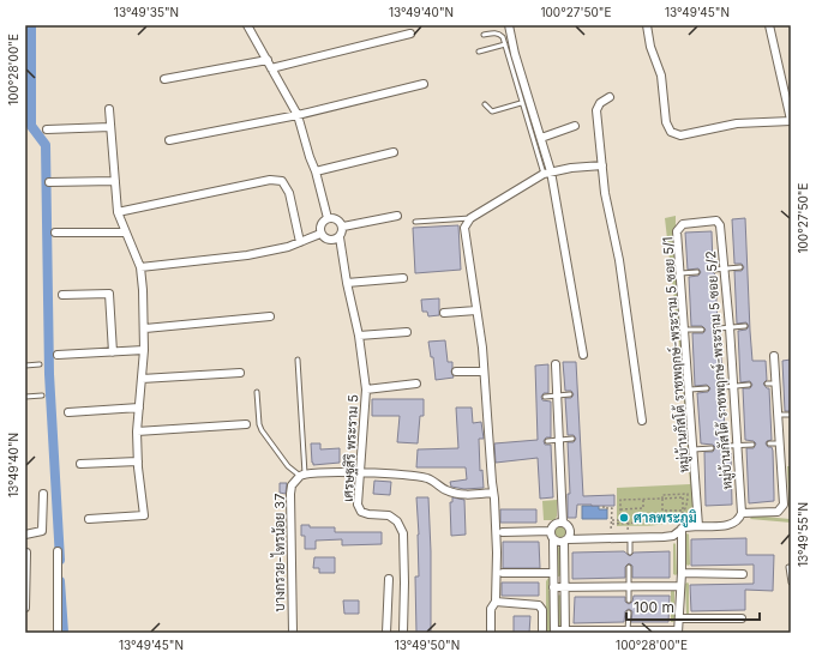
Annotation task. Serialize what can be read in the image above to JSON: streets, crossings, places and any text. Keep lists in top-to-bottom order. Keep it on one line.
{"streets":{"street":["หมู่บ้านกัสโต้ ราชพฤกษ์-พระราม 5 ซอย 5/1","หมู่บ้านกัสโต้ ราชพฤกษ์-พระราม 5 ซอย 5/2","เศรษฐสิริ พระราม 5","บางกรวย-ไทรน้อย 37"]},"crossings":[["หมู่บ้านกัสโต้ ราชพฤกษ์-พระราม 5 ซอย 5/1","หมู่บ้านกัสโต้ ราชพฤกษ์-พระราม 5 ซอย 5/2"]],"places":["ศาลพระภูมิ"],"scale_bar":"100 m","coordinates":["13°49'35\"N","13°49'40\"N","100°27'50\"E","13°49'45\"N","100°28'00\"E","13°49'55\"N","13°49'50\"N"]}
